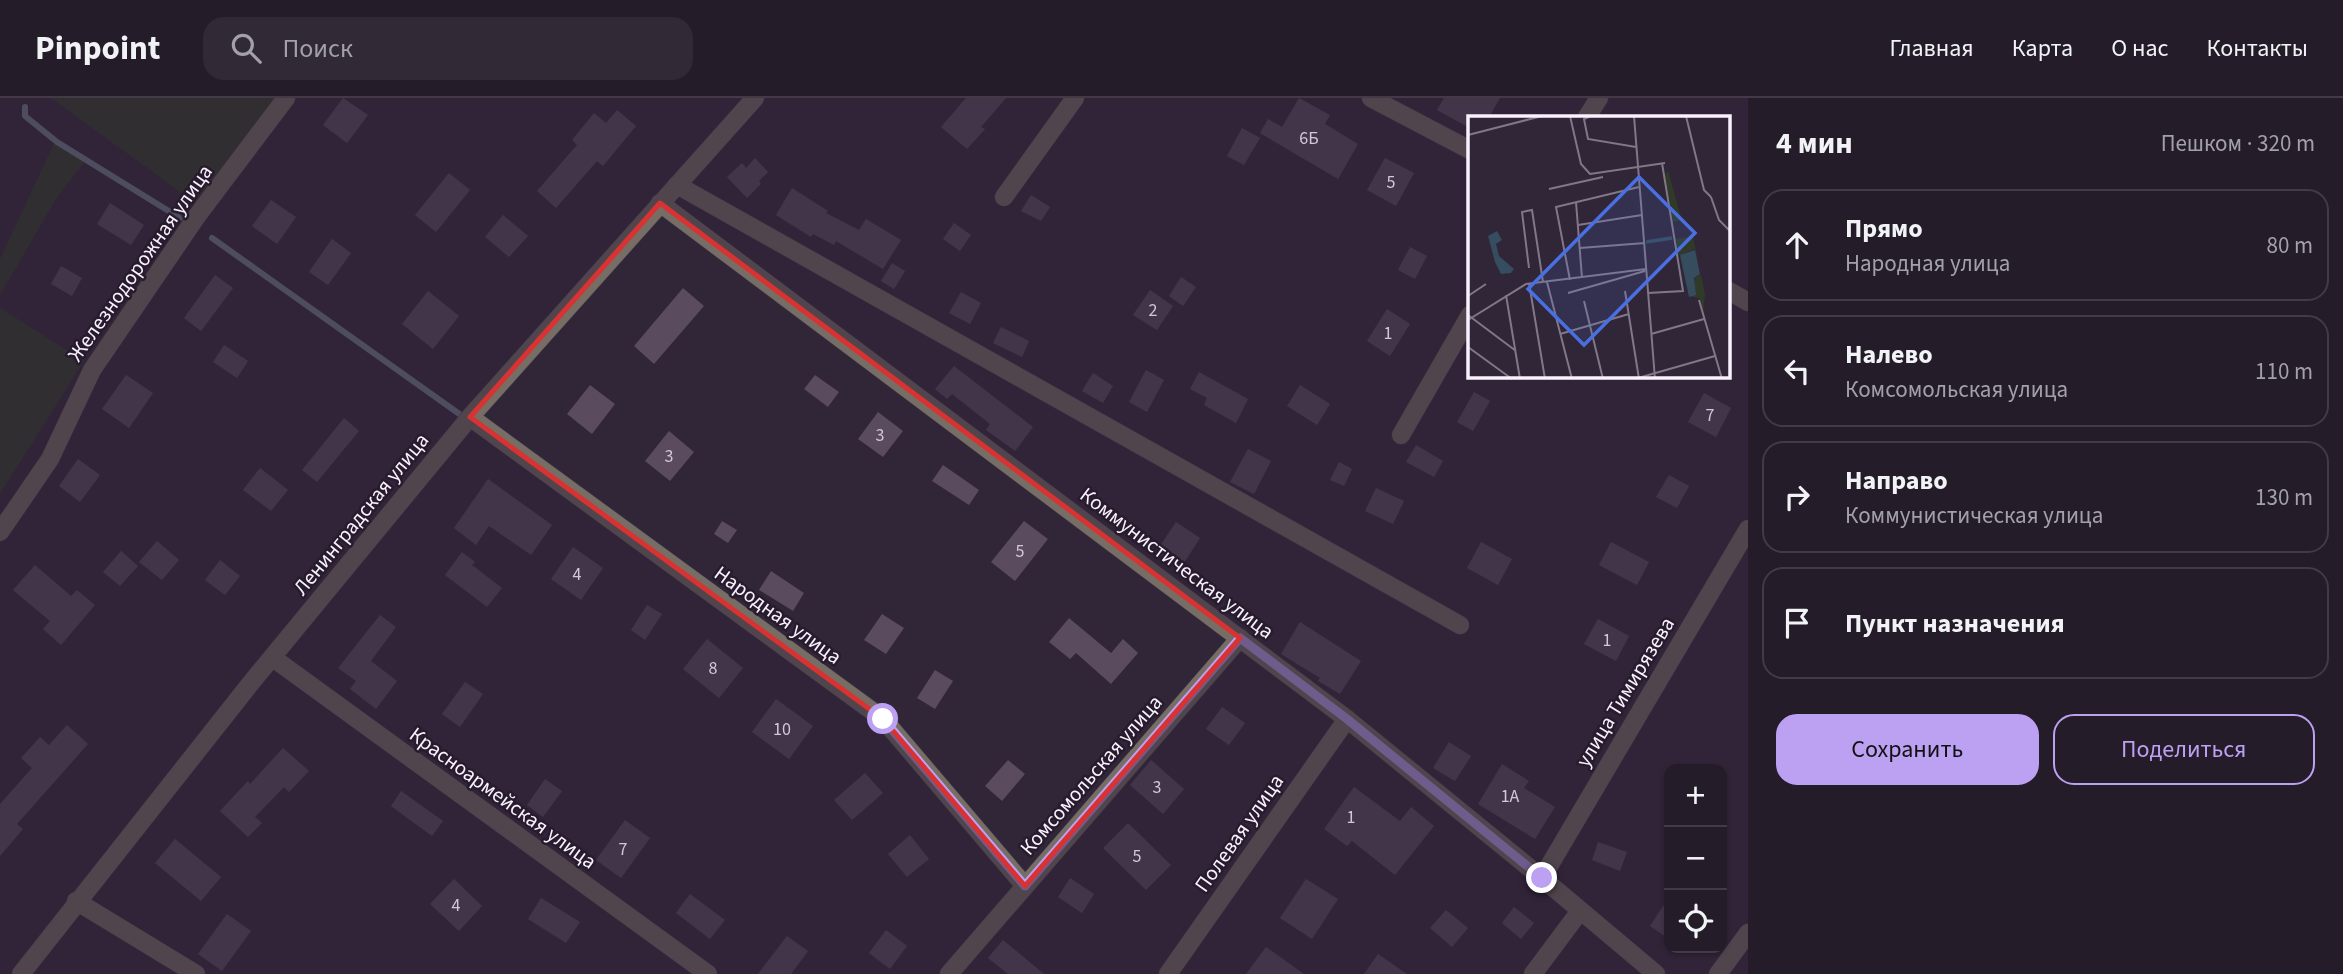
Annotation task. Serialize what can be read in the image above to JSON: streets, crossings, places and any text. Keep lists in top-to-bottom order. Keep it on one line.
{"streets":{"street":["Железнодорожная улица","Ленинградская улица","Коммунистическая улица","Народная улица","улица Тимирязева","Комсомольская улица","Красноармейская улица","Полевая улица"]},"crossings":[["Ленинградская улица","Коммунистическая улица"],["Ленинградская улица","Народная улица"],["Ленинградская улица","Красноармейская улица"],["Коммунистическая улица","улица Тимирязева"],["Коммунистическая улица","Комсомольская улица"],["Коммунистическая улица","Полевая улица"],["Народная улица","Комсомольская улица"]],"house_numbers":["6Б","5","2","1","7","3","3","5","4","1","8","10","3","1А","1","7","5","4"],"page":{"header":"Pinpoint","search":"Поиск","nav":["Главная","Карта","О нас","Контакты"],"heading":["4 мин","Пешком · 320 m"],"list":[["Прямо","Народная улица","80 m"],["Налево","Комсомольская улица","110 m"],["Направо","Коммунистическая улица","130 m"],"Пункт назначения"],"buttons":["Сохранить","Поделиться"],"map_buttons":["+","−"]}}
